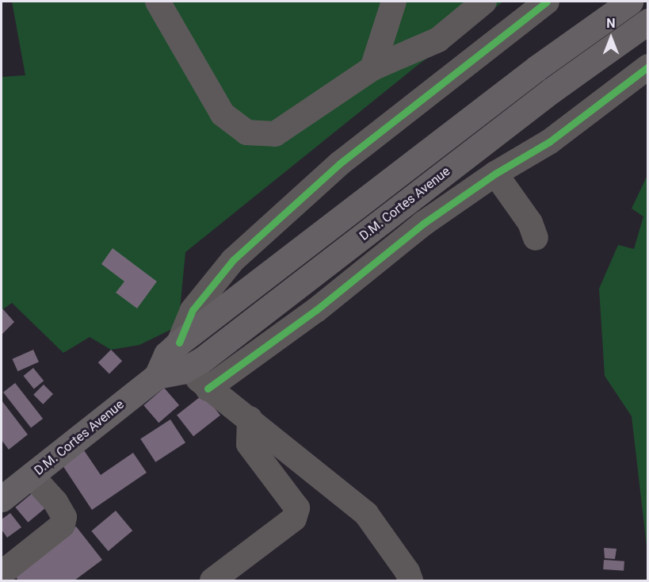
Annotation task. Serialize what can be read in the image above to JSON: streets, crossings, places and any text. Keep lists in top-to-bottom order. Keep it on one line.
{"streets":{"highway":["D.M. Cortes Avenue"]},"north":"top"}
